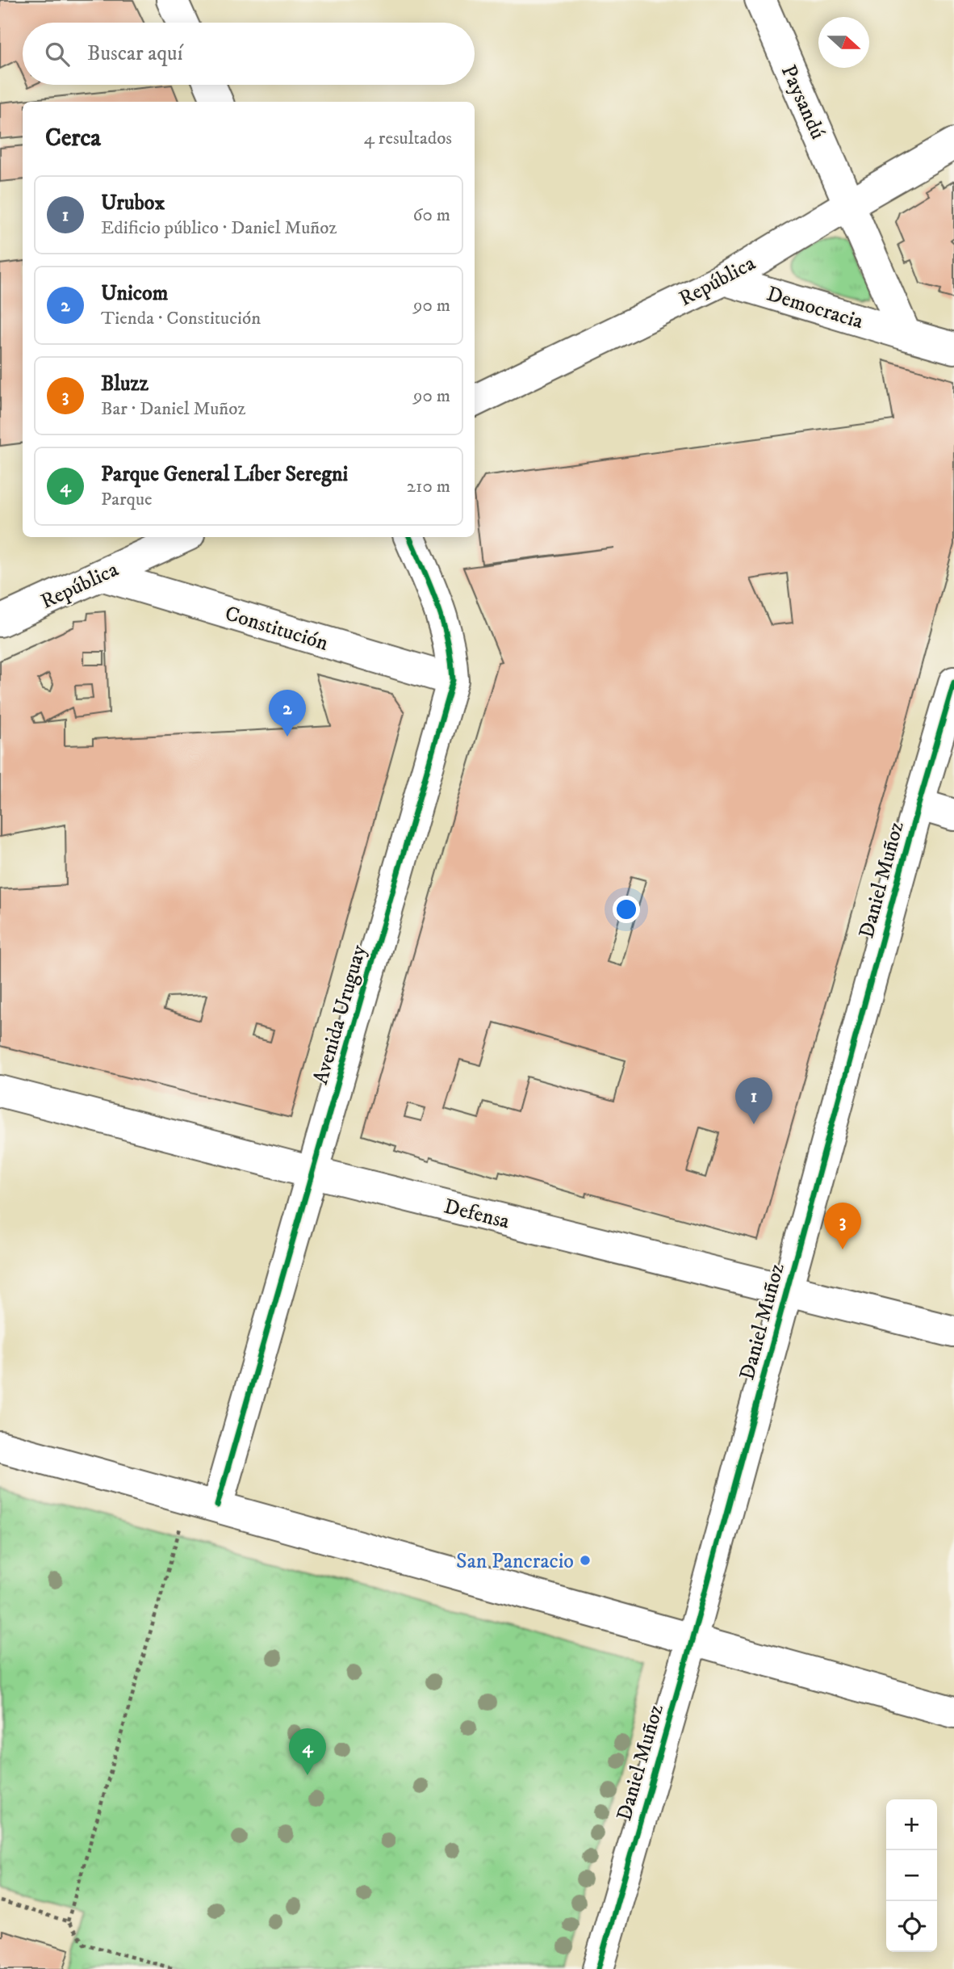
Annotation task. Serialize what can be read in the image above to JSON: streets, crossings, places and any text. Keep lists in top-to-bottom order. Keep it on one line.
{"streets":{"street":["Paysandú","República","Democracia","Constitución","Daniel Muñoz","Avenida Uruguay","Defensa"]},"crossings":[["Paysandú","República"],["Paysandú","Democracia"],["República","Democracia"],["República","Constitución"],["Constitución","Avenida Uruguay"],["Daniel Muñoz","Defensa"],["Avenida Uruguay","Defensa"]],"places":["San Pancracio"],"north":"right","page":{"search":"Buscar aquí","heading":["Cerca","4 resultados"],"list":[{"mark":"1","name":"Urubox","note":"Edificio público · Daniel Muñoz","value":"60 m"},{"mark":"2","name":"Unicom","note":"Tienda · Constitución","value":"90 m"},{"mark":"3","name":"Bluzz","note":"Bar · Daniel Muñoz","value":"90 m"},{"mark":"4","name":"Parque General Líber Seregni","note":"Parque","value":"210 m"}],"pins":["2","1","3","4"],"map_buttons":["+","−"]}}
